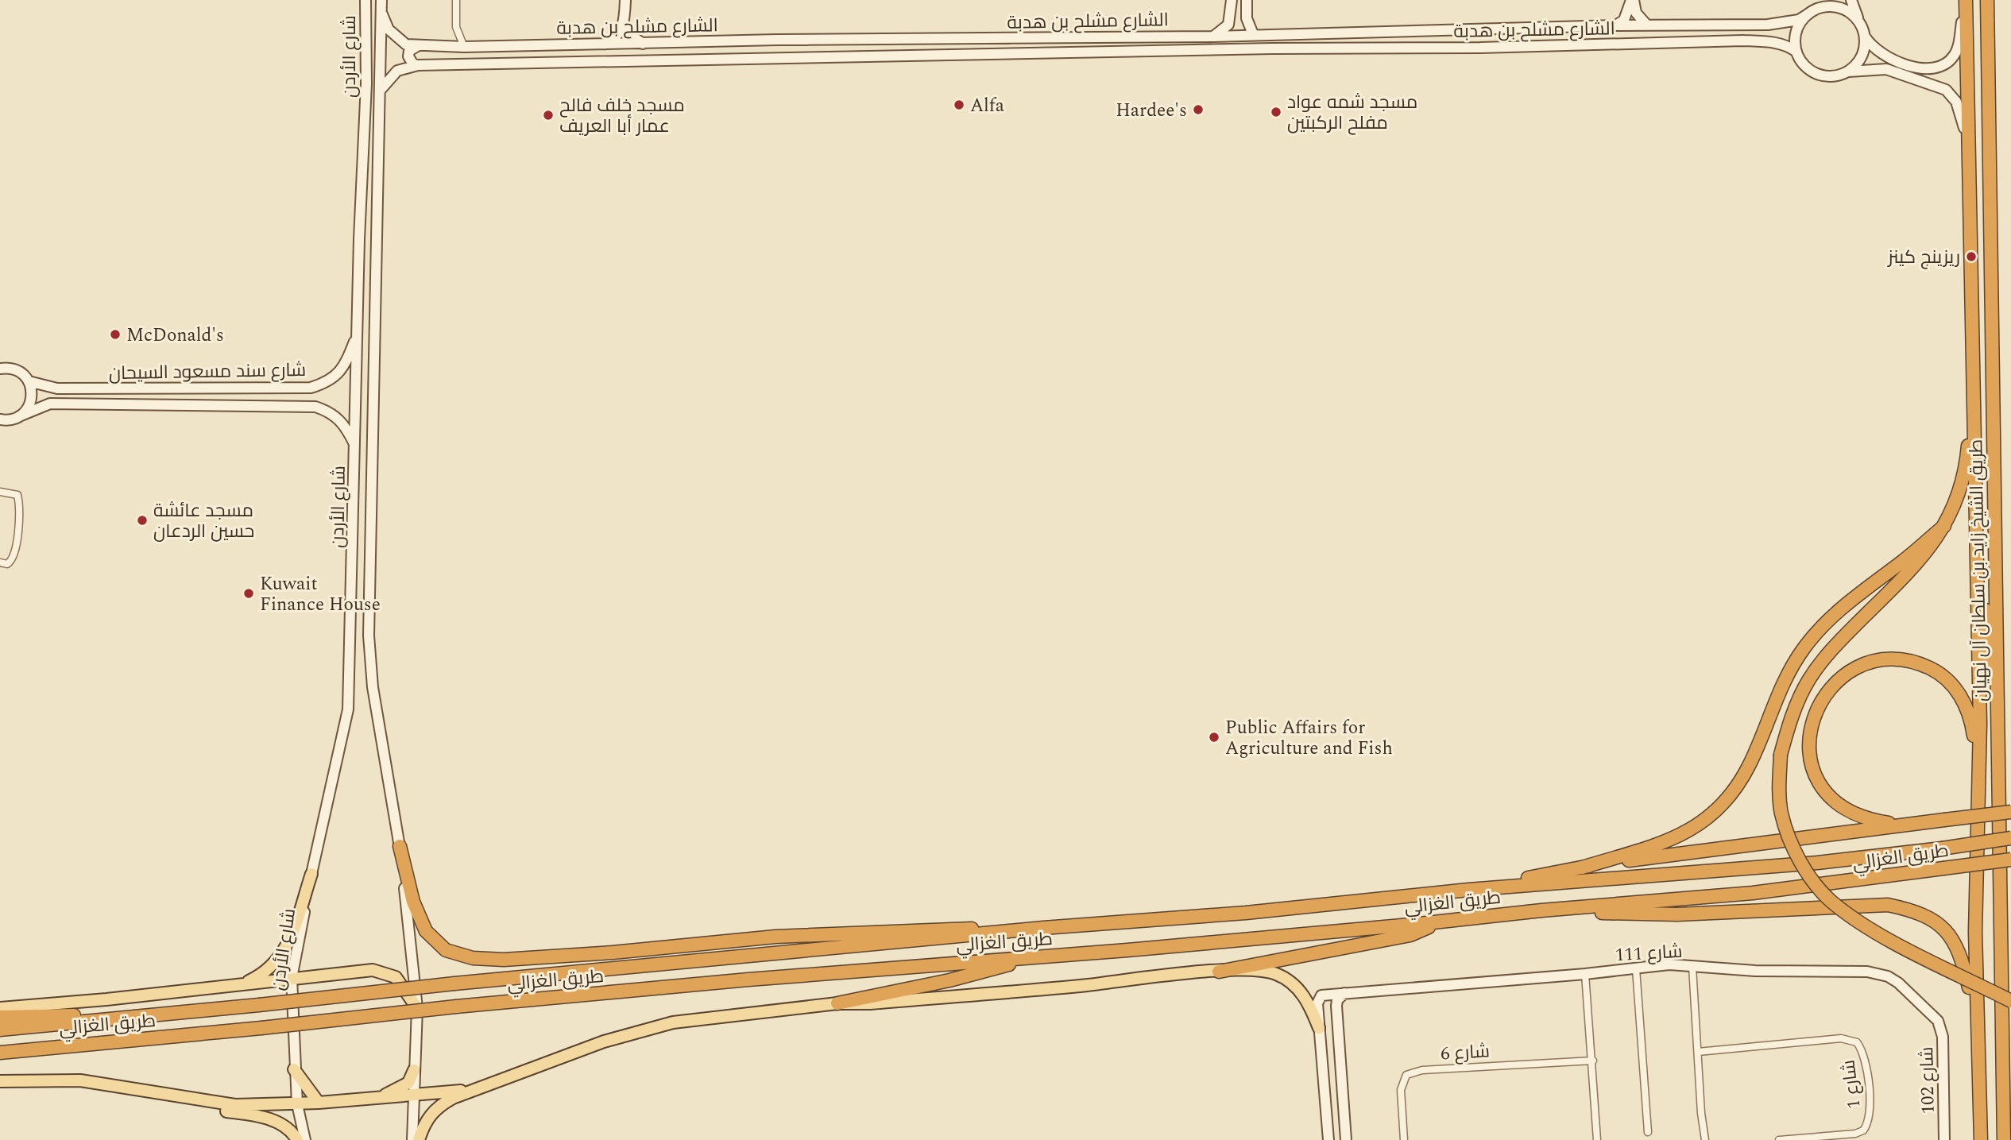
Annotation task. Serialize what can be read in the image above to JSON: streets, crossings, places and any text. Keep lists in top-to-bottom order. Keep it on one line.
{"streets":{"highway":["طريق الشيخ زايد بن سلطان آل نهيان","طريق الغزالي"],"street":["الشارع مشلح بن هدبة","شارع الأردن","شارع سند مسعود السيحان","شارع 111","شارع 6","شارع 102","شارع 1"]},"crossings":[["الشارع مشلح بن هدبة","شارع الأردن"],["شارع الأردن","شارع سند مسعود السيحان"],["شارع 111","شارع 102"]],"places":["Alfa","Hardee's","مسجد شمه عواد مفلح الركبتين","مسجد خلف فالح عمار أبا العريف","ريزينج كينز","McDonald's","مسجد عائشة حسين الردعان","Kuwait Finance House","Public Affairs for Agriculture and Fish"]}
